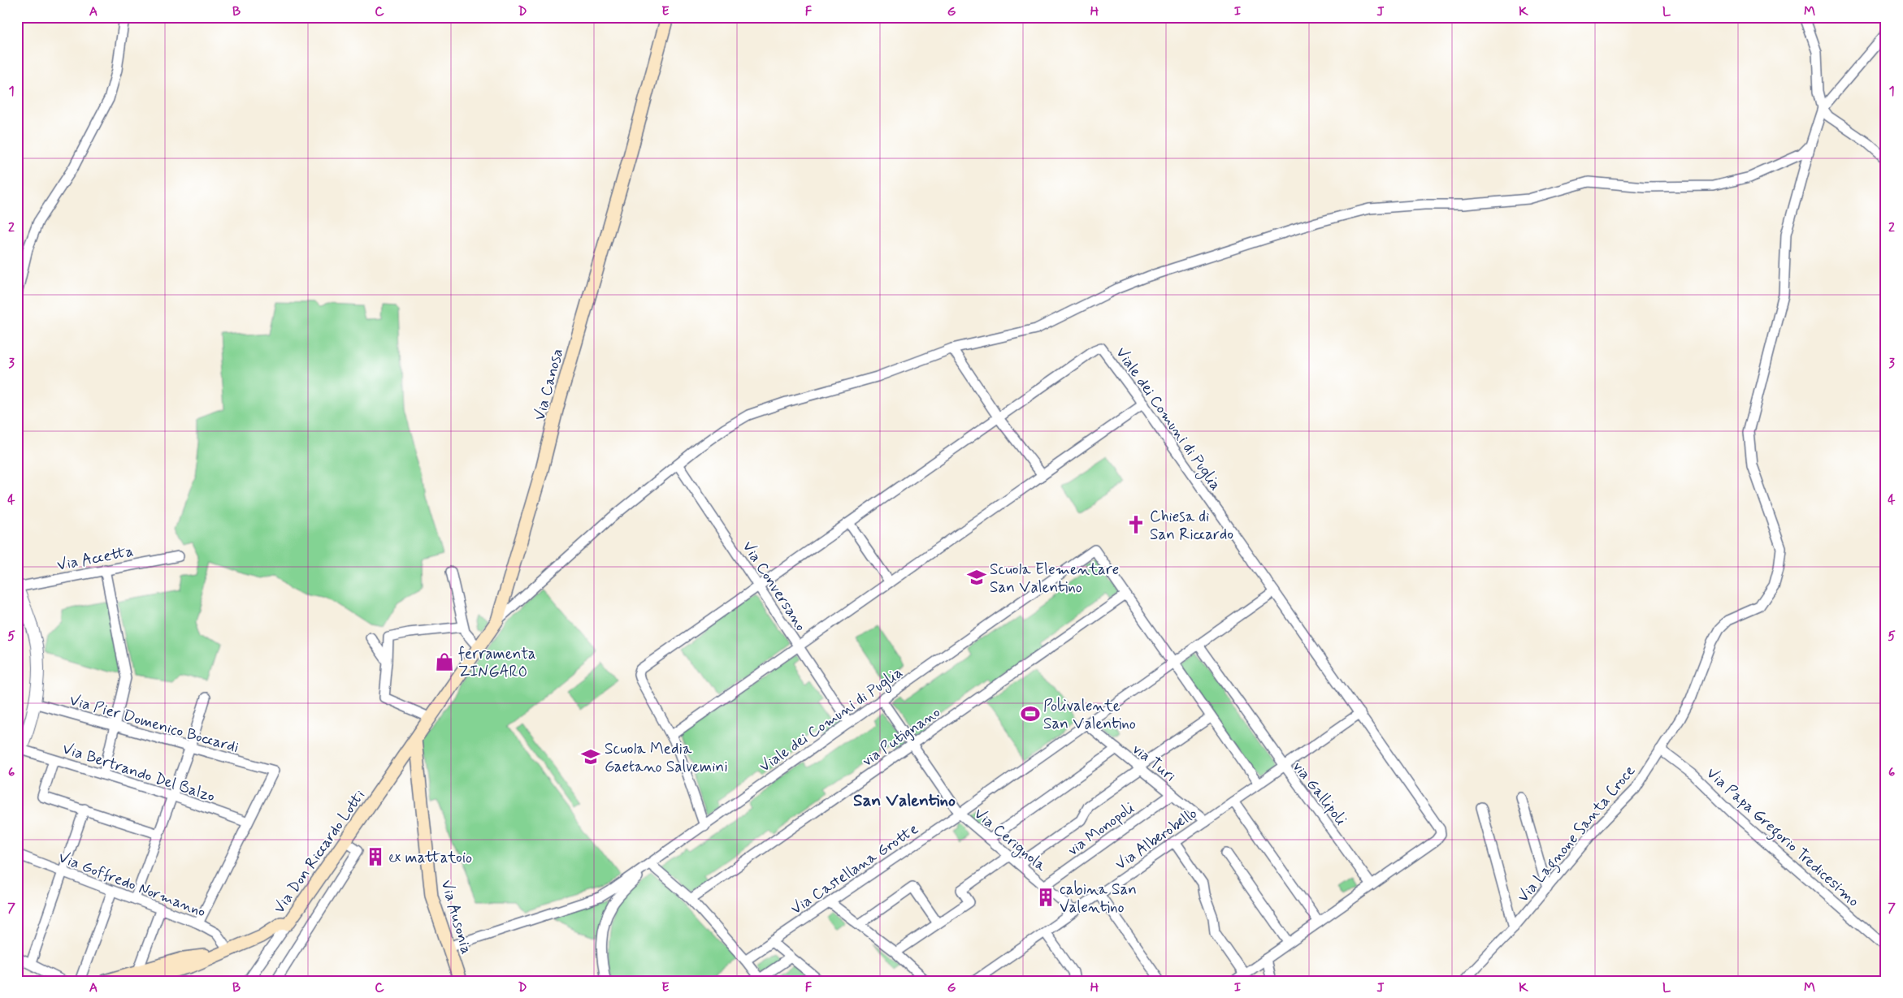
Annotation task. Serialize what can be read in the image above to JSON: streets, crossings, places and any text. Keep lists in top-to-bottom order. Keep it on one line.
{"streets":{"main road":["Via Canosa","Via Don Riccardo Lotti","Via Ausonia"],"street":["Viale dei Comuni di Puglia","Via Accetta","Via Conversano","Via Pier Domenico Boccardi","via Putignano","via Turi","Via Bertrando Del Balzo","via Gallipoli","via Monopoli","Via Lagnone Santa Croce","Via Papa Gregorio Tredicesimo","Via Alberobello","Via Cerignola","Via Castellana Grotte","Via Goffredo Normanno"]},"crossings":[["Via Canosa","Via Don Riccardo Lotti"],["Via Canosa","Via Ausonia"],["Viale dei Comuni di Puglia","Via Conversano"],["Viale dei Comuni di Puglia","via Putignano"],["Viale dei Comuni di Puglia","via Gallipoli"],["Viale dei Comuni di Puglia","Via Cerignola"],["Viale dei Comuni di Puglia","Via Castellana Grotte"],["Viale dei Comuni di Puglia","Via Ausonia"],["Via Pier Domenico Boccardi","Via Bertrando Del Balzo"],["via Putignano","Via Cerignola"],["via Turi","via Monopoli"],["via Turi","Via Alberobello"],["via Turi","Via Castellana Grotte"],["via Gallipoli","Via Alberobello"],["via Monopoli","Via Cerignola"],["Via Lagnone Santa Croce","Via Papa Gregorio Tredicesimo"],["Via Alberobello","Via Cerignola"],["Via Cerignola","Via Castellana Grotte"],["Via Don Riccardo Lotti","Via Ausonia"]],"districts":["San Valentino"],"places":{"church":["Chiesa di San Riccardo"],"school or university":["Scuola Elementare San Valentino","Scuola Media Gaetano Salvemini"],"shop":["ferramenta ZINGARO"],"sports":["Polivalente San Valentino"],"building":["ex mattatoio","cabina San Valentino"]},"grid":{"columns":["A","B","C","D","E","F","G","H","I","J","K","L","M"],"rows":["1","2","3","4","5","6","7"]}}
